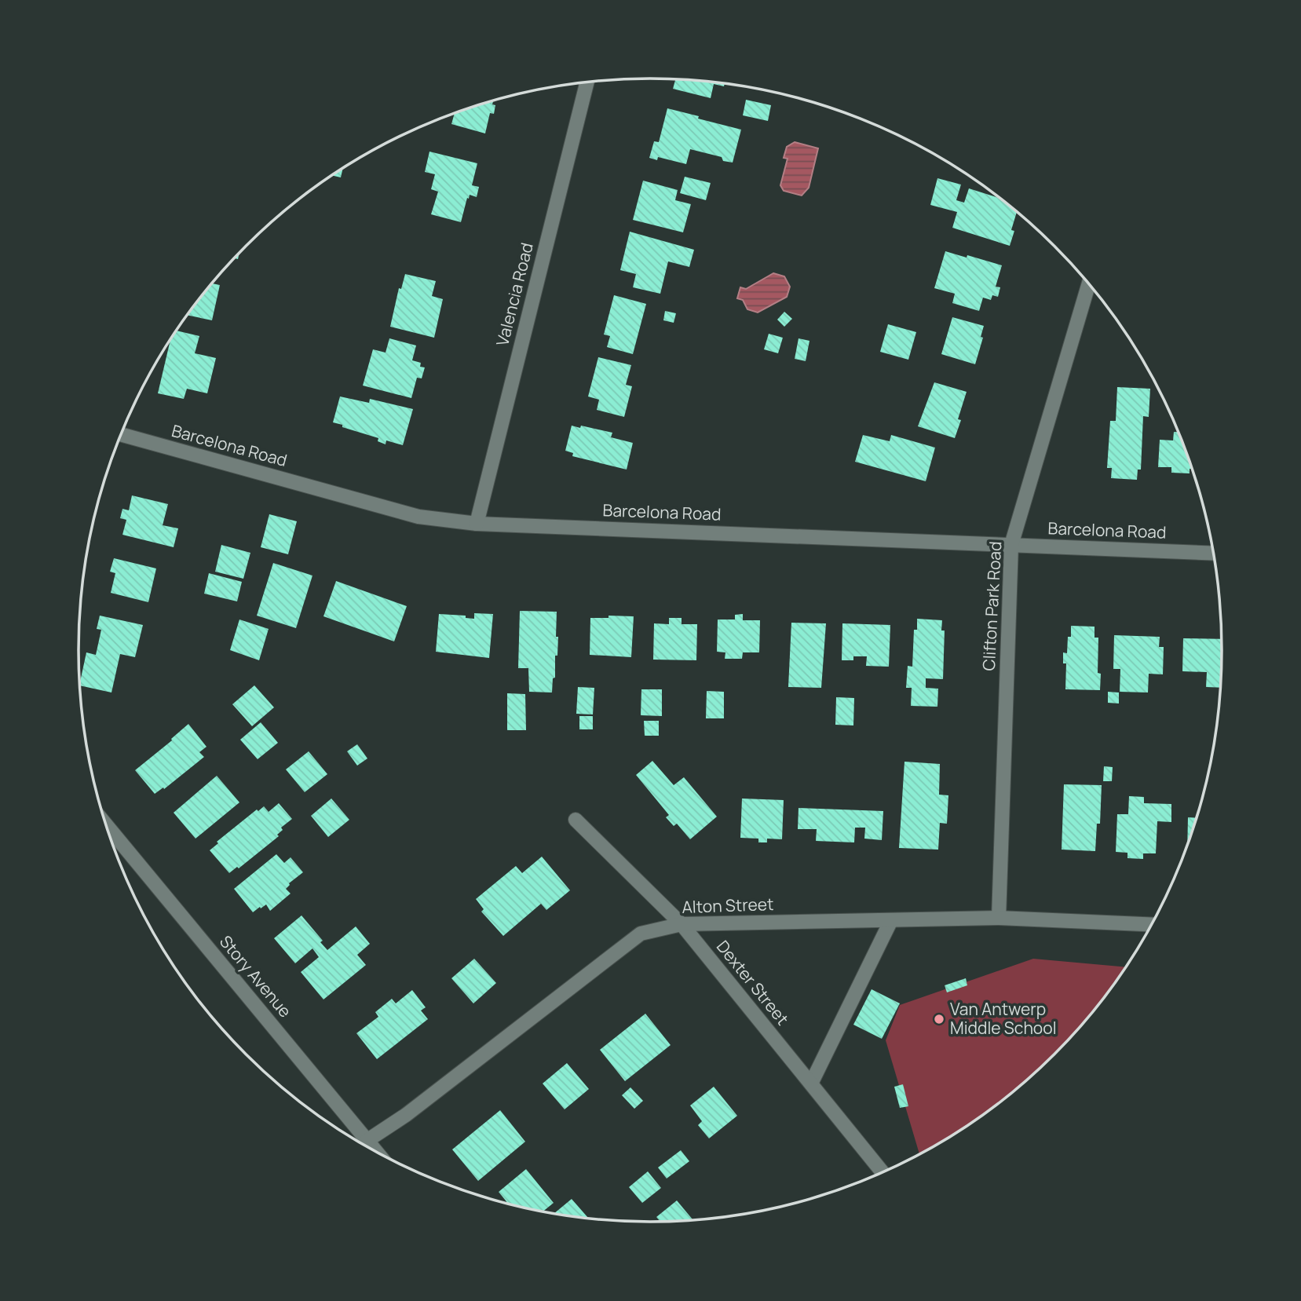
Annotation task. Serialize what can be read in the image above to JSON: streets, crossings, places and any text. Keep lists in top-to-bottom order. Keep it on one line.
{"streets":{"street":["Valencia Road","Barcelona Road","Clifton Park Road","Alton Street","Story Avenue","Dexter Street"]},"crossings":[["Valencia Road","Barcelona Road"],["Barcelona Road","Clifton Park Road"],["Clifton Park Road","Alton Street"],["Alton Street","Story Avenue"],["Alton Street","Dexter Street"]],"places":["Van Antwerp Middle School"]}
